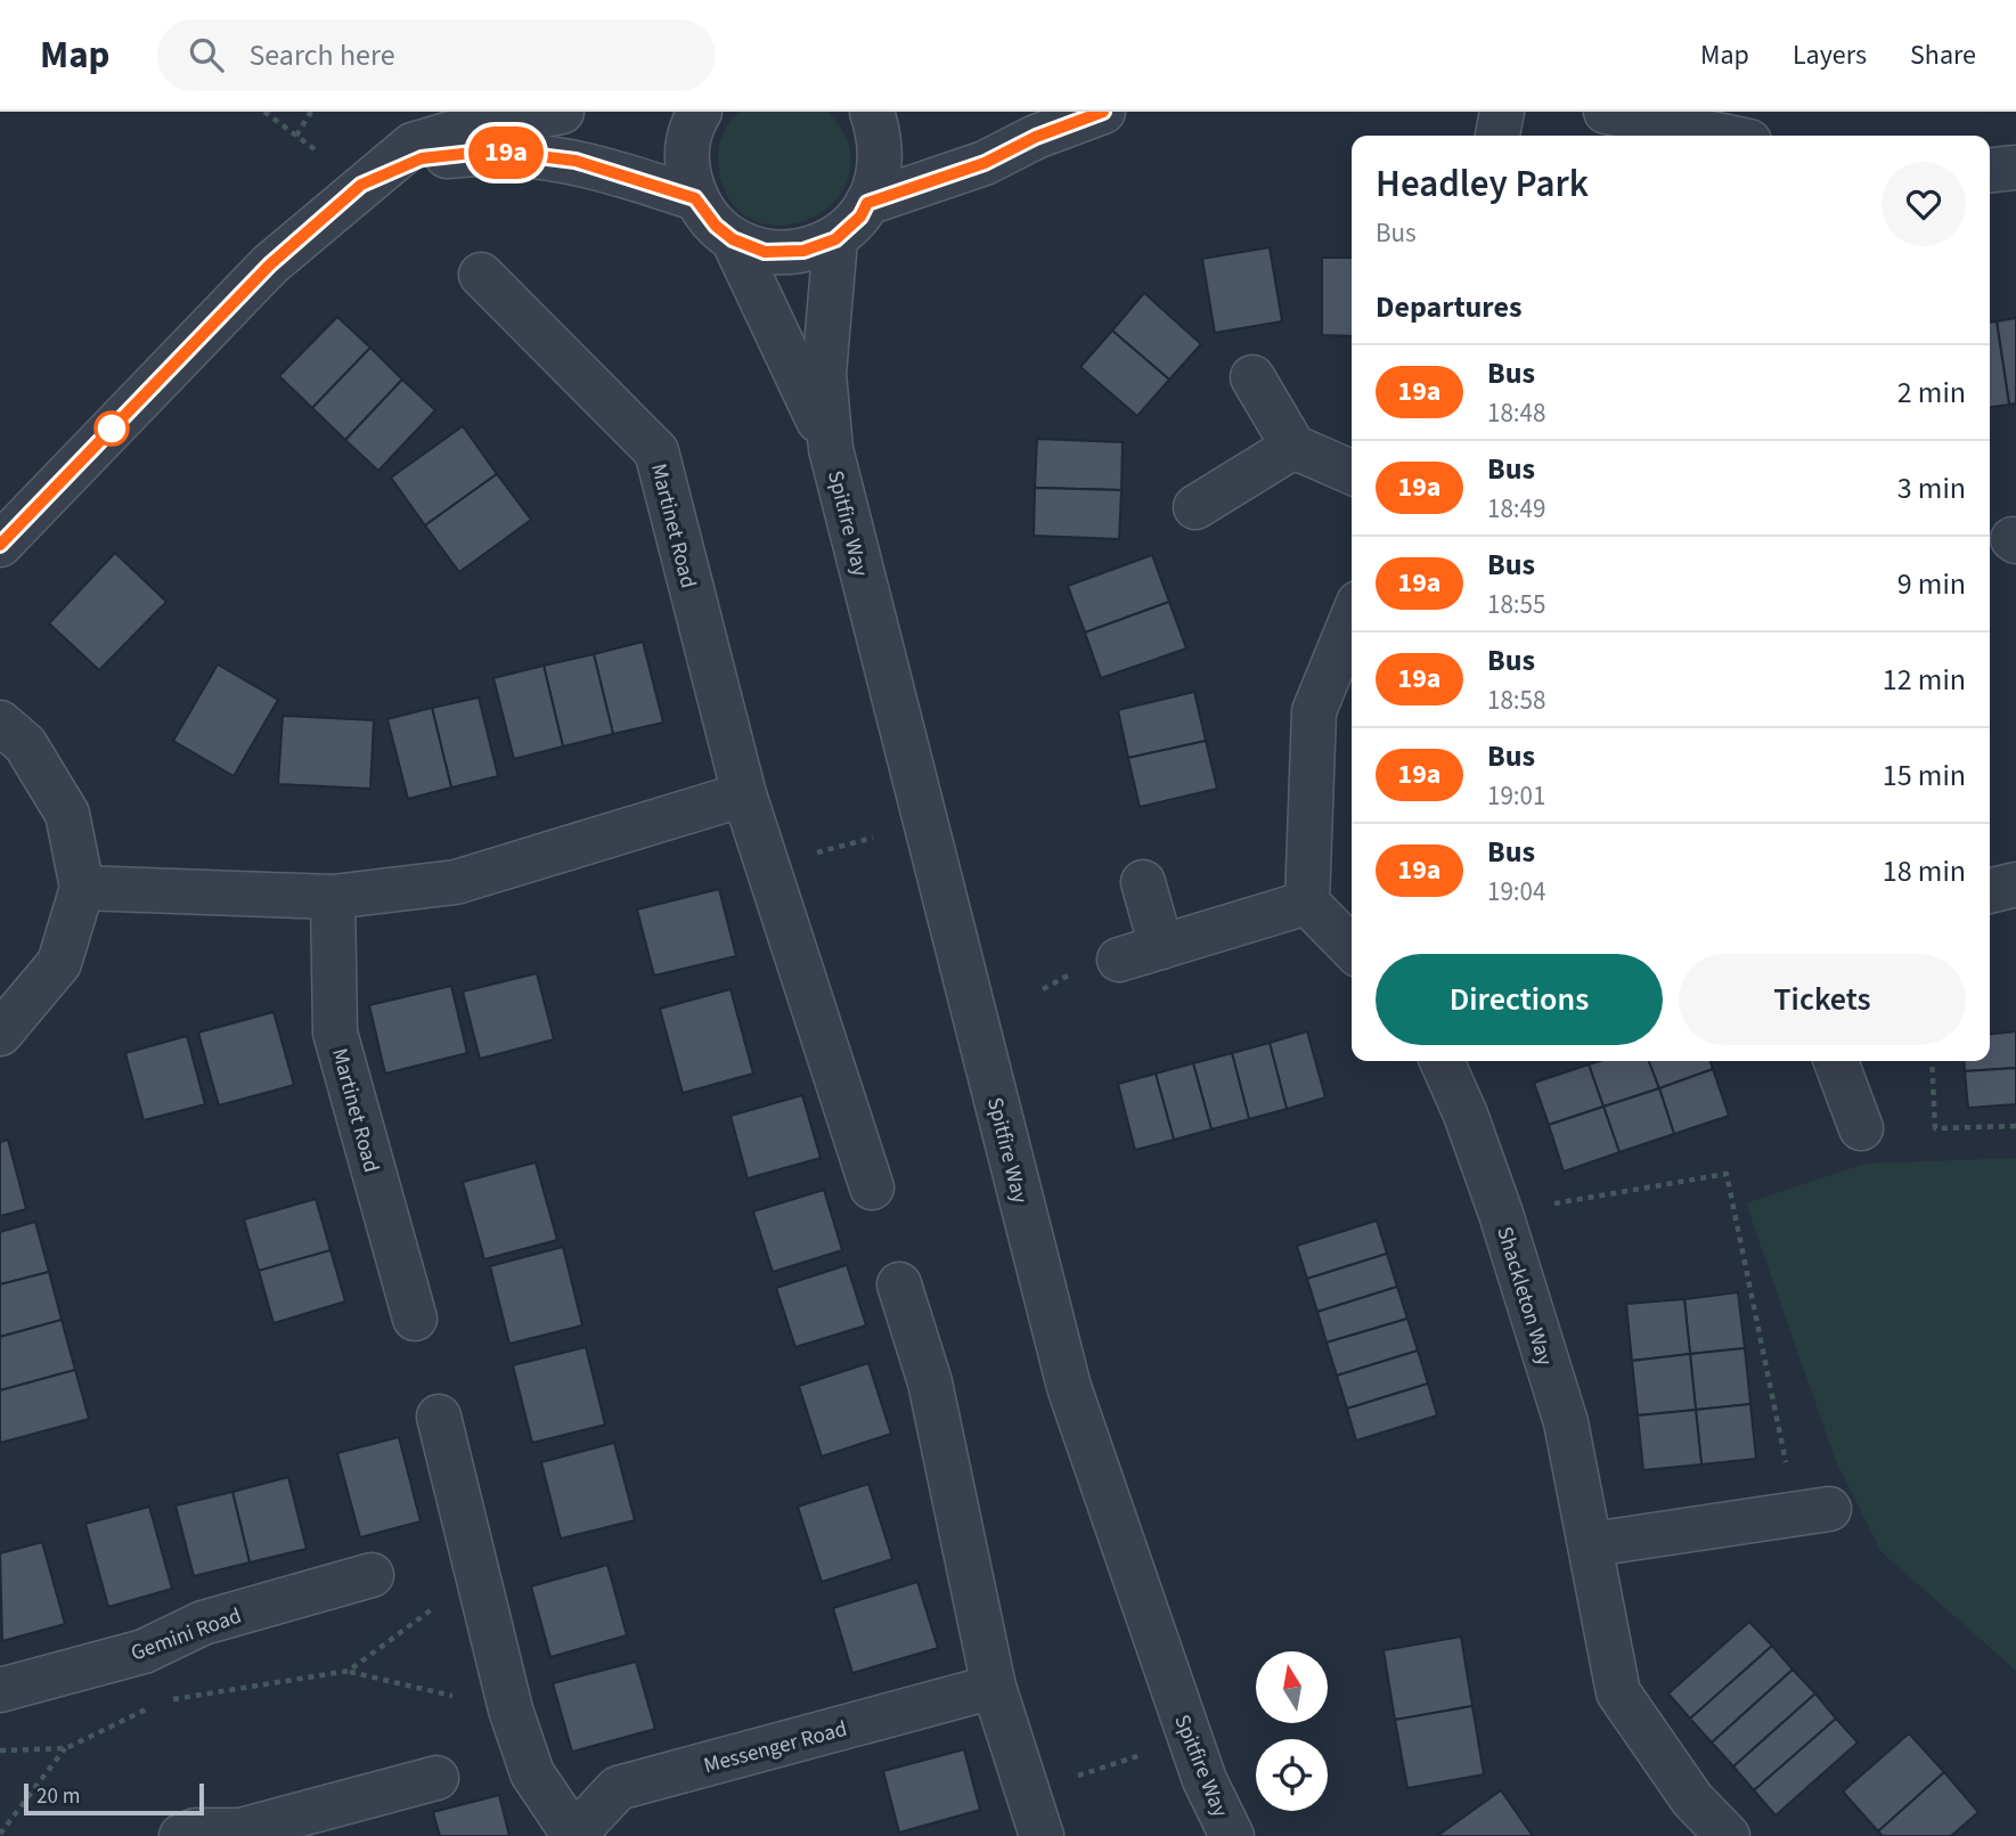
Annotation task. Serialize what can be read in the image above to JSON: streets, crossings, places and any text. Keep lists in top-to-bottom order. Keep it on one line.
{"streets":{"street":["Spitfire Way","Martinet Road","Shackleton Way","Gemini Road","Messenger Road"]},"lines":["bus line 19a"],"scale_bar":"20 m","north":"top","page":{"header":"Map","search":"Search here","nav":["Map","Layers","Share"],"on_map":"19a","heading":[["Headley Park","Bus"],"Departures"],"list":[{"mark":"19a","name":"Bus","note":"18:48","value":"2 min"},{"mark":"19a","name":"Bus","note":"18:49","value":"3 min"},{"mark":"19a","name":"Bus","note":"18:55","value":"9 min"},{"mark":"19a","name":"Bus","note":"18:58","value":"12 min"},{"mark":"19a","name":"Bus","note":"19:01","value":"15 min"},{"mark":"19a","name":"Bus","note":"19:04","value":"18 min"}],"buttons":["Directions","Tickets"],"scale":"20 m"}}
